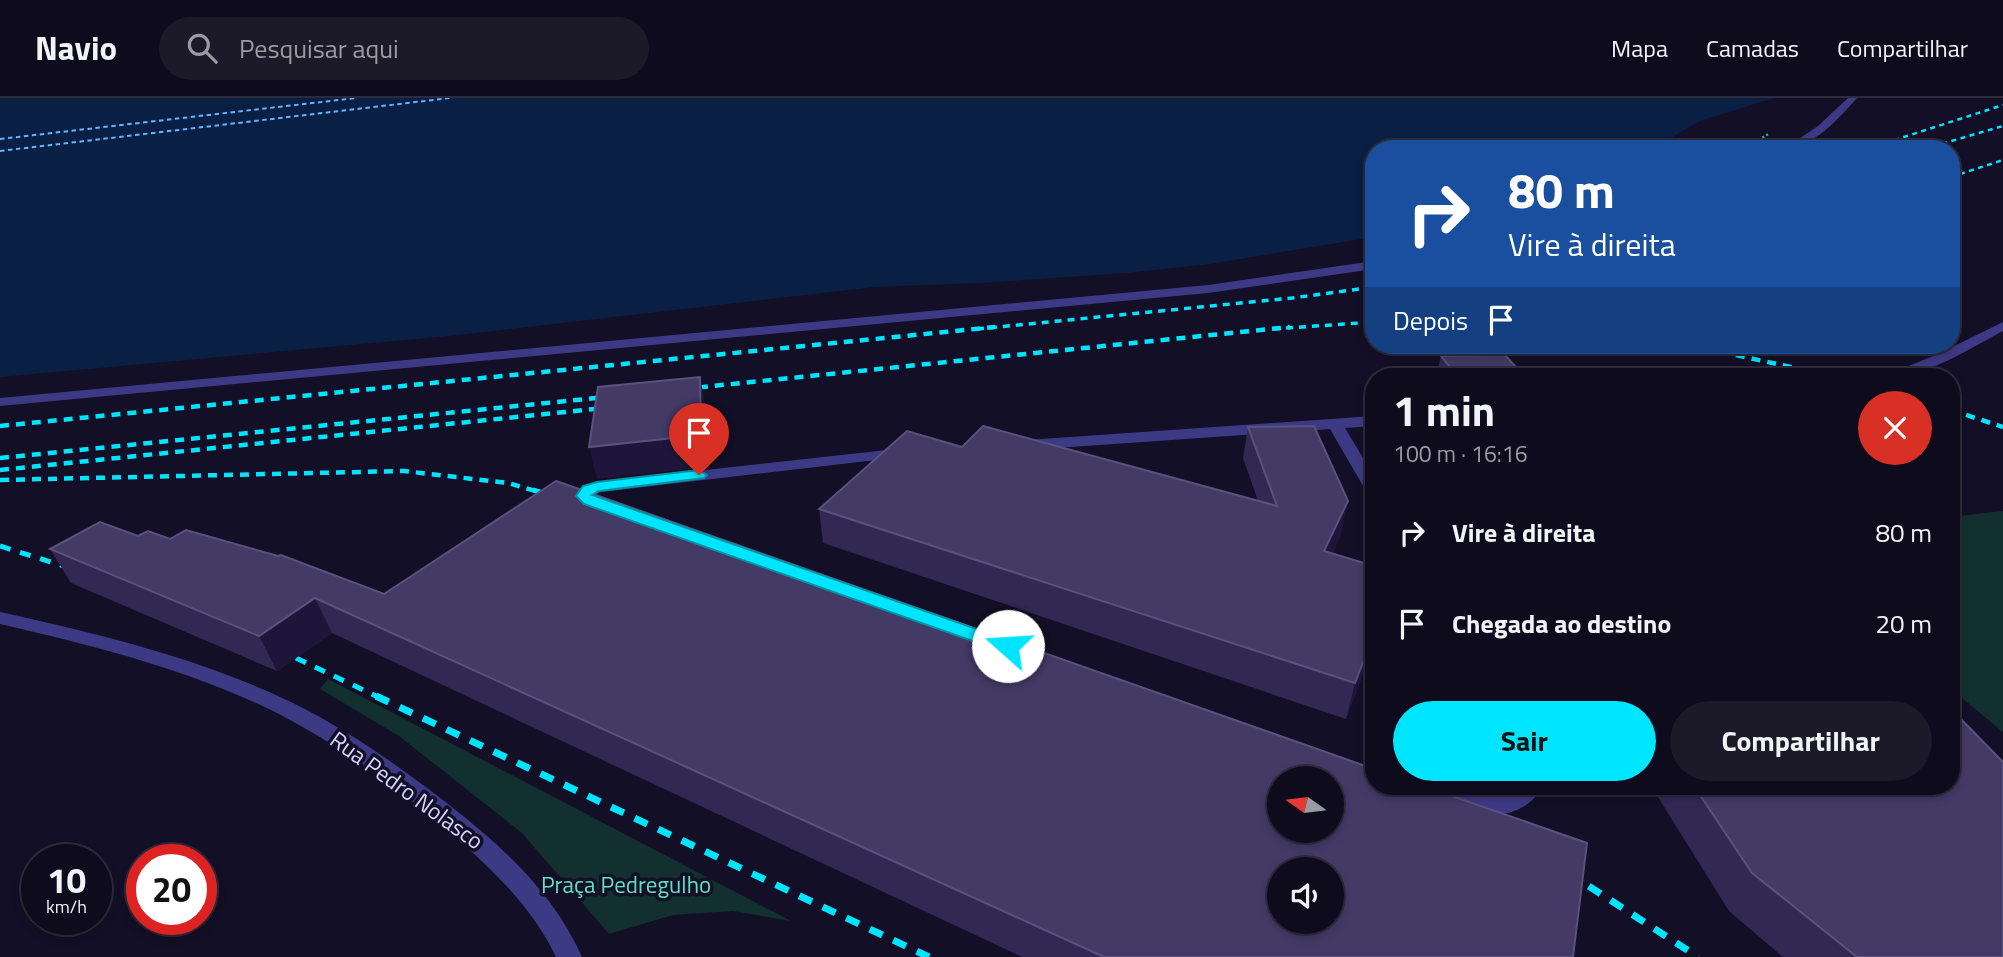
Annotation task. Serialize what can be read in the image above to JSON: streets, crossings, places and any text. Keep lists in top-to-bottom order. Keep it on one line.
{"streets":{"street":["Rua Pedro Nolasco"]},"parks":["Praça Pedregulho"],"north":"left","page":{"header":"Navio","search":"Pesquisar aqui","nav":["Mapa","Camadas","Compartilhar"],"turn":["80 m","Vire à direita"],"then":"Depois","heading":["1 min","100 m · 16:16"],"list":[{"name":"Vire à direita","value":"80 m"},{"name":"Chegada ao destino","value":"20 m"}],"buttons":["Sair","Compartilhar"],"speed":"10 km/h","limit":"20"}}
